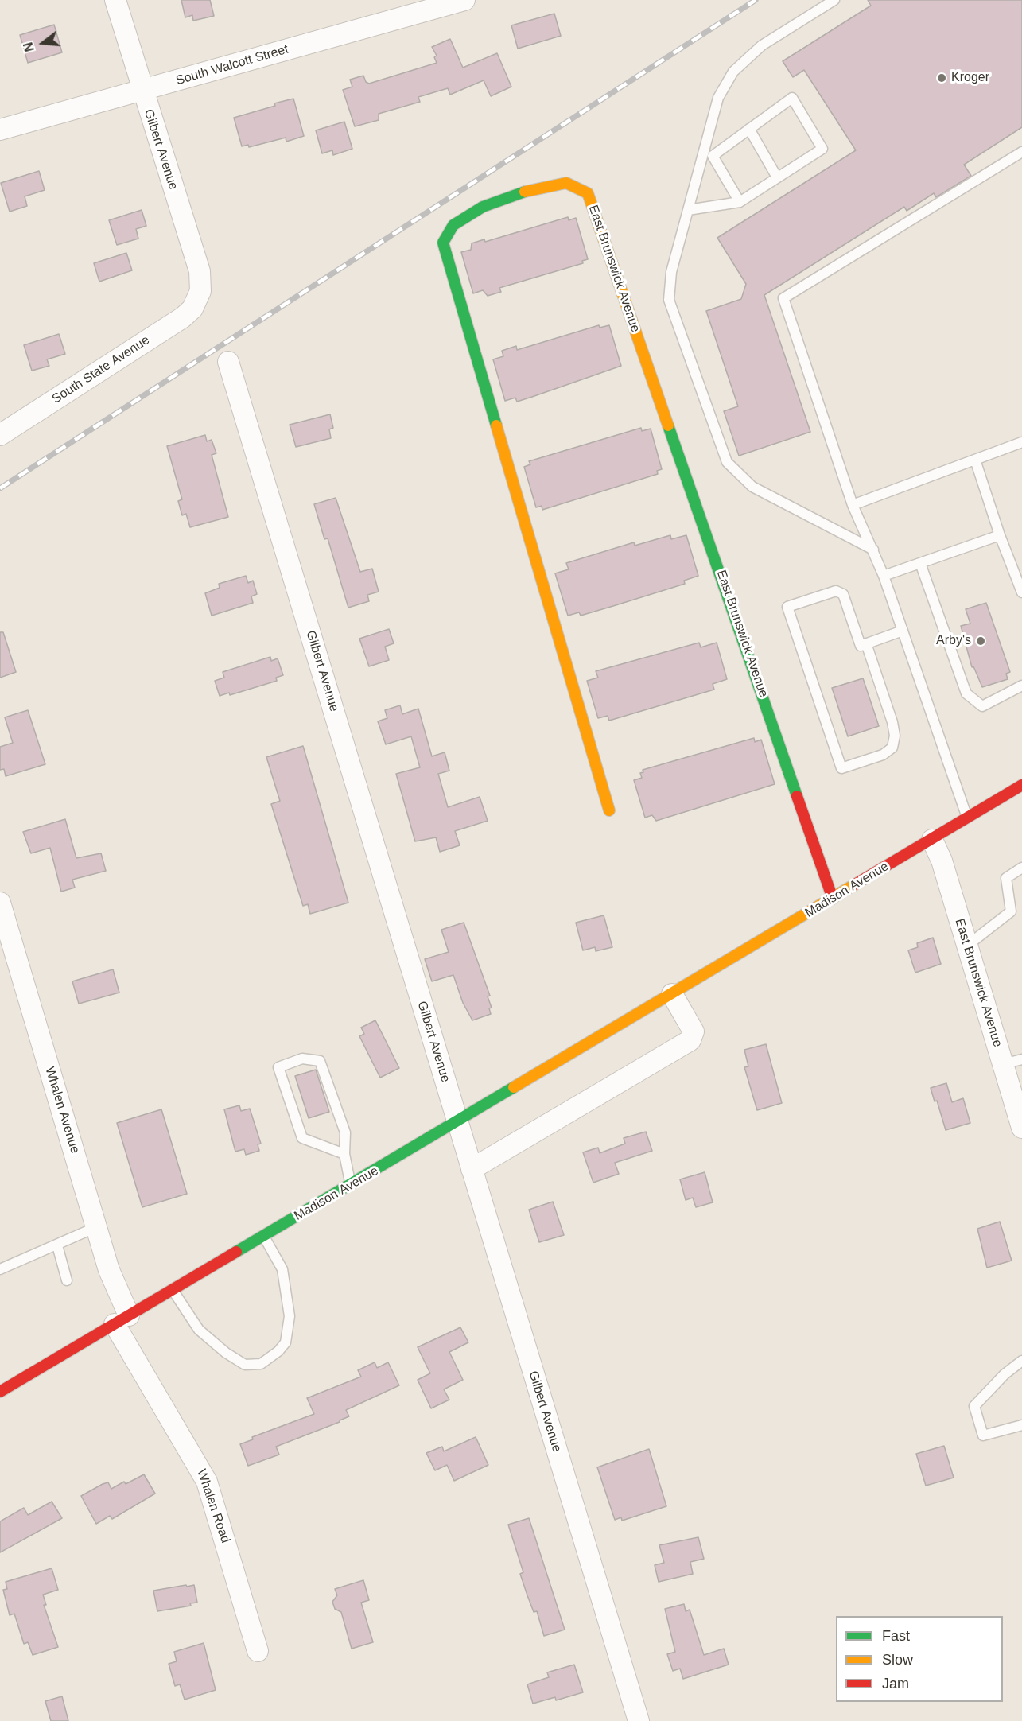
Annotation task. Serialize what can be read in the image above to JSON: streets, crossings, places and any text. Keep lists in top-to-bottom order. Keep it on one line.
{"streets":{"street":["South Walcott Street","Gilbert Avenue","East Brunswick Avenue","South State Avenue","Madison Avenue","Whalen Avenue","Whalen Road"]},"crossings":[["South Walcott Street","Gilbert Avenue"],["Gilbert Avenue","South State Avenue"],["Gilbert Avenue","Madison Avenue"],["East Brunswick Avenue","Madison Avenue"],["Madison Avenue","Whalen Avenue"],["Madison Avenue","Whalen Road"],["Whalen Avenue","Whalen Road"]],"places":["Kroger","Arby's"],"legend":["Fast","Slow","Jam"],"north":"left"}
